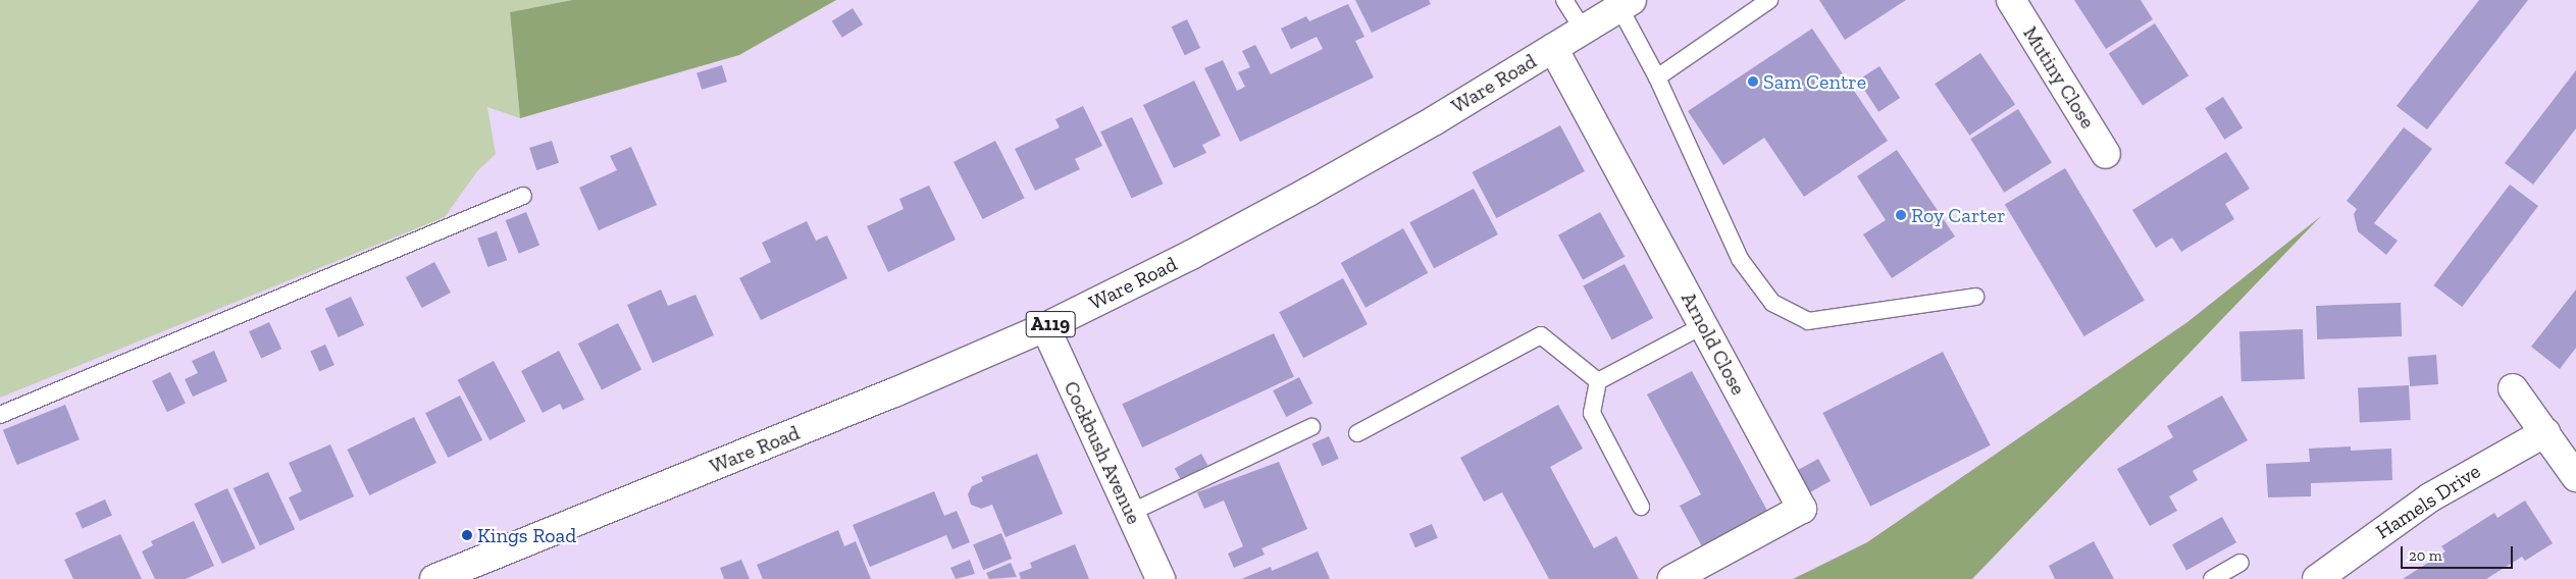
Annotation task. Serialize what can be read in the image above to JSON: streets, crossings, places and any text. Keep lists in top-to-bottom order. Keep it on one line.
{"streets":{"street":["Mutiny Close","Ware Road","A119","Arnold Close","Cockbush Avenue","Hamels Drive"]},"crossings":[["Ware Road","Arnold Close"],["Ware Road","Cockbush Avenue"]],"places":["Sam Centre","Roy Carter","Kings Road"],"scale_bar":"20 m"}
